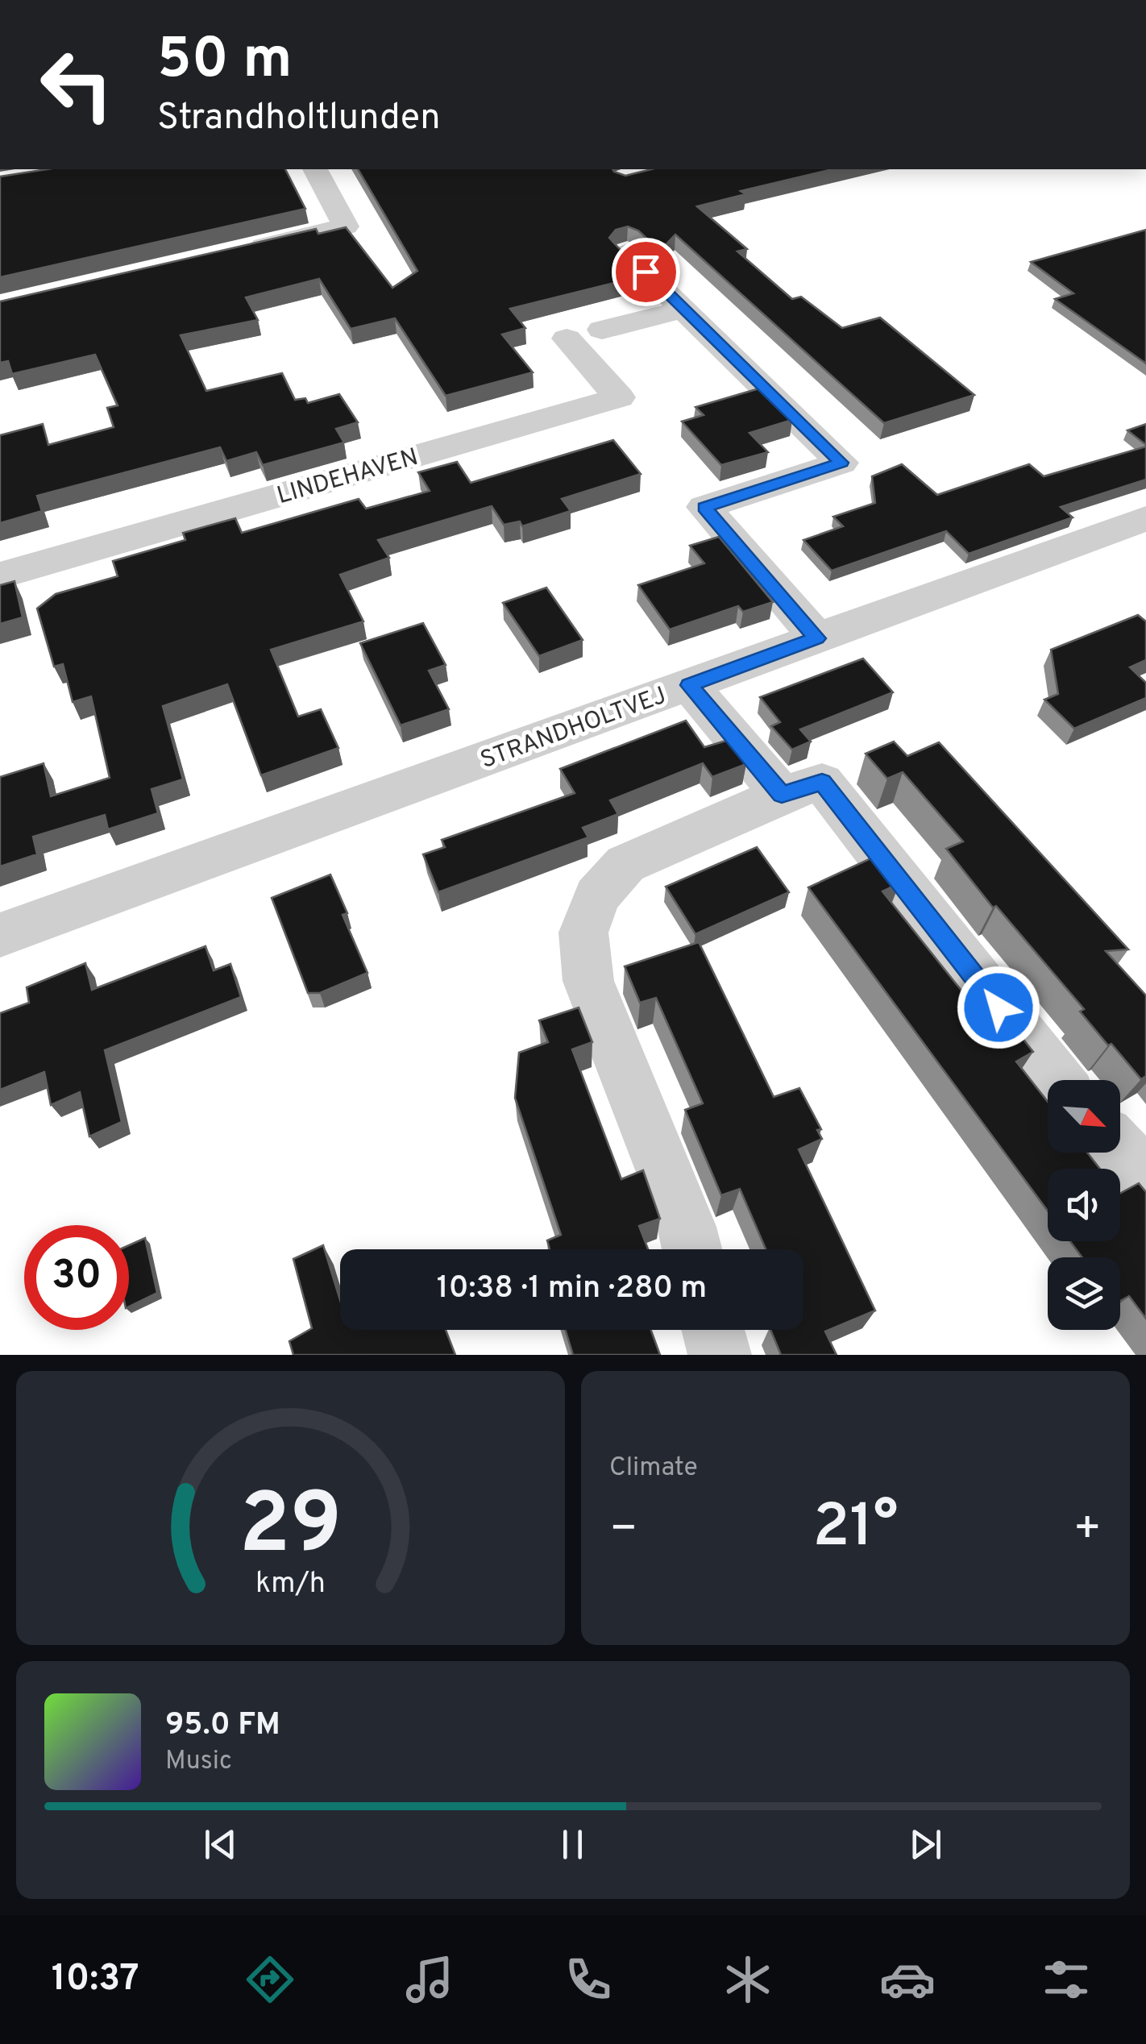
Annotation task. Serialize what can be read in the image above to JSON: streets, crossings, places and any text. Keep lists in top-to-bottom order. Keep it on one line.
{"streets":{"street":["LINDEHAVEN","STRANDHOLTVEJ"]},"north":"bottom right","page":{"turn":["50 m","Strandholtlunden"],"limit":"30","trip":"10:38 · 1 min · 280 m","tile":"Climate","heat":["−","21°","+"],"song":["95.0 FM","Music"],"tabs":"10:37","gauge":["29","km/h"]}}
